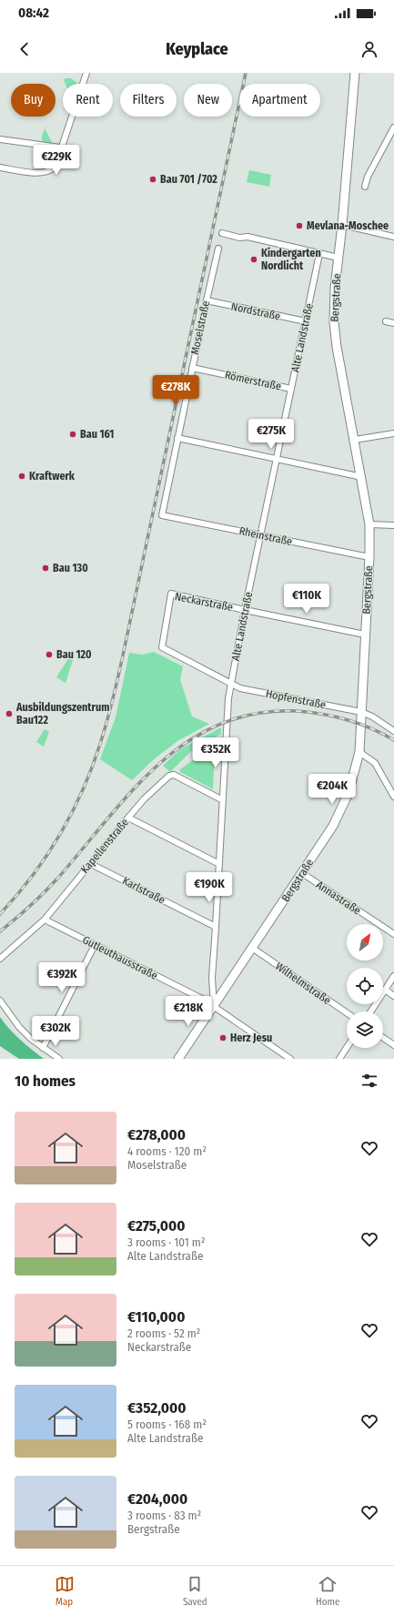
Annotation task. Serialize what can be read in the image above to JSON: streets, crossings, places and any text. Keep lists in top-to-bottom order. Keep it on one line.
{"streets":{"main road":["Bergstraße"],"street":["Nordstraße","Moselstraße","Alte Landstraße","Römerstraße","Rheinstraße","Neckarstraße","Hopfenstraße","Kapellenstraße","Karlstraße","Annastraße","Gutleuthausstraße","Wilhelmstraße"]},"crossings":[["Bergstraße","Alte Landstraße"],["Bergstraße","Rheinstraße"],["Bergstraße","Neckarstraße"],["Bergstraße","Hopfenstraße"],["Bergstraße","Annastraße"],["Bergstraße","Gutleuthausstraße"],["Bergstraße","Wilhelmstraße"],["Nordstraße","Moselstraße"],["Nordstraße","Alte Landstraße"],["Moselstraße","Römerstraße"],["Moselstraße","Rheinstraße"],["Alte Landstraße","Römerstraße"],["Alte Landstraße","Rheinstraße"],["Alte Landstraße","Neckarstraße"],["Alte Landstraße","Hopfenstraße"],["Alte Landstraße","Kapellenstraße"],["Alte Landstraße","Karlstraße"],["Alte Landstraße","Gutleuthausstraße"],["Neckarstraße","Hopfenstraße"],["Kapellenstraße","Karlstraße"],["Kapellenstraße","Gutleuthausstraße"]],"places":["Bau 701 /702","Mevlana-Moschee","Kindergarten Nordlicht","Bau 161","Kraftwerk","Bau 130","Bau 120","Ausbildungszentrum Bau122","Herz Jesu"],"north":"top right","page":{"status":"08:42","header":"Keyplace","chip":["Buy","Rent","Filters","New","Apartment"],"price":["€229K","€278K","€275K","€110K","€352K","€204K","€190K","€392K","€218K","€302K"],"heading":"10 homes","list":[{"name":"€278,000","note":"4 rooms · 120 m² · Moselstraße"},{"name":"€275,000","note":"3 rooms · 101 m² · Alte Landstraße"},{"name":"€110,000","note":"2 rooms · 52 m² · Neckarstraße"},{"name":"€352,000","note":"5 rooms · 168 m² · Alte Landstraße"},{"name":"€204,000","note":"3 rooms · 83 m² · Bergstraße"}],"tabs":["Map","Saved","Home"]}}
